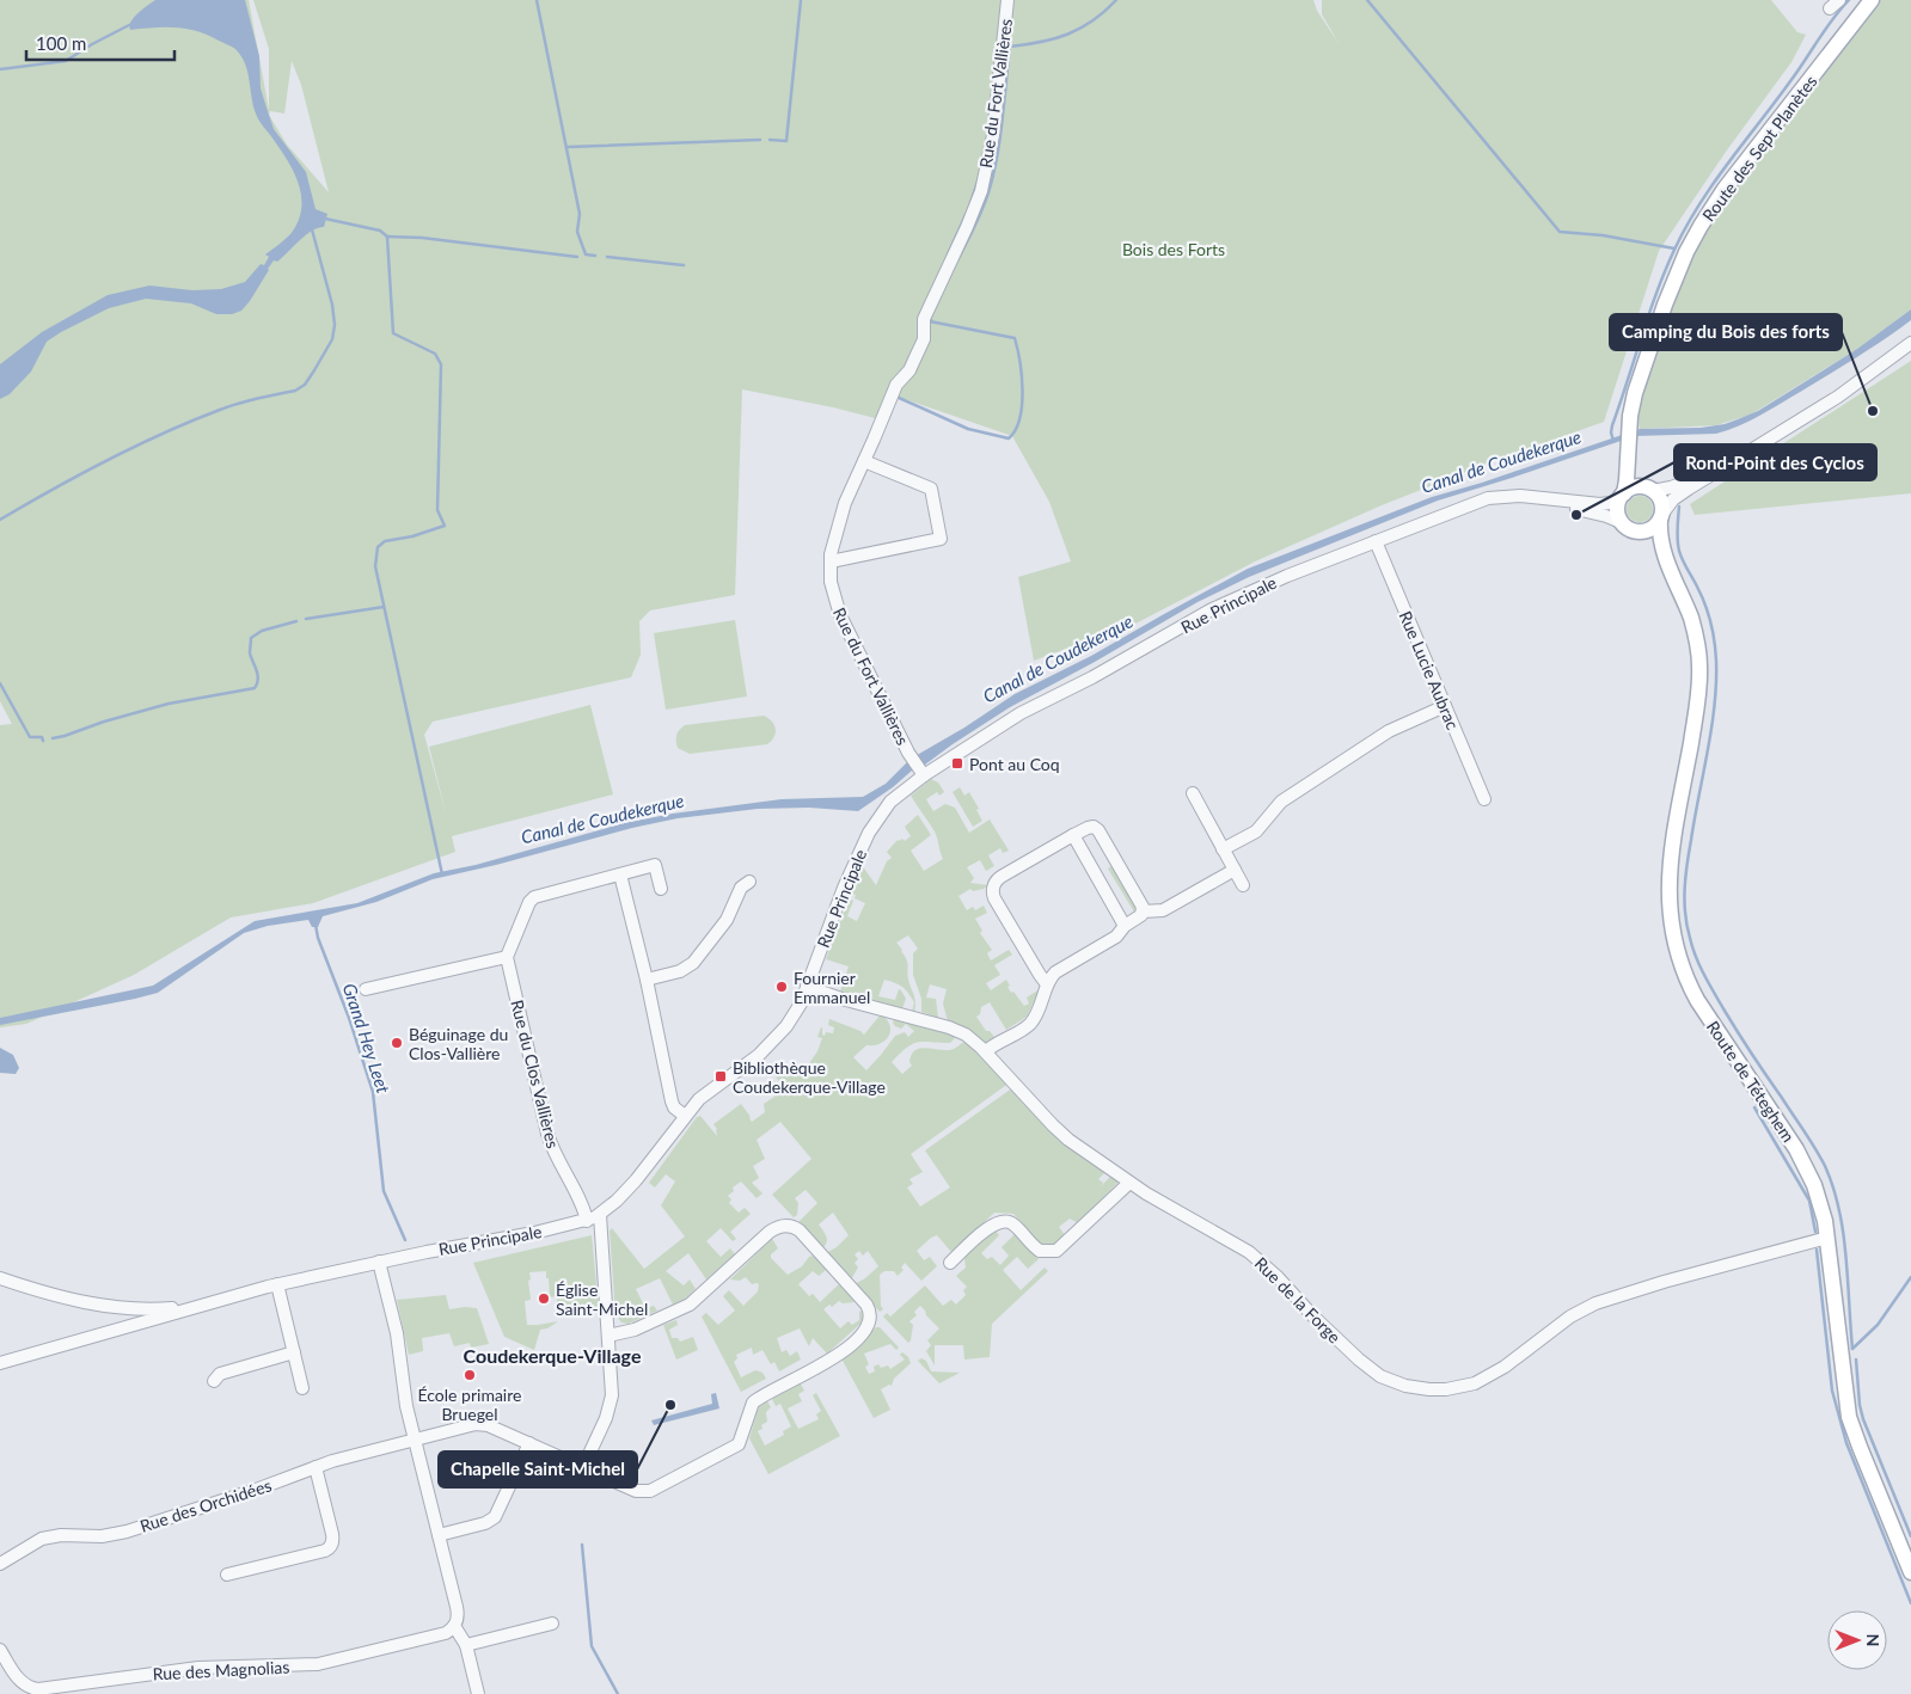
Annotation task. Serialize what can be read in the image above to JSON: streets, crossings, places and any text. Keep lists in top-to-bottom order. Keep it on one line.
{"streets":{"main road":["Route des Sept Planètes","Route de Téteghem"],"street":["Rue du Fort Vallières","Rue Principale","Rue Lucie Aubrac","Rue du Clos Vallières","Rue de la Forge","Rue des Orchidées","Rue des Magnolias"]},"crossings":[["Rue du Fort Vallières","Rue Principale"],["Route des Sept Planètes","Rue Principale"],["Route des Sept Planètes","Route de Téteghem"],["Rue Principale","Rue Lucie Aubrac"],["Rue Principale","Rue du Clos Vallières"],["Rue Principale","Route de Téteghem"],["Rue Principale","Rue de la Forge"],["Route de Téteghem","Rue de la Forge"]],"districts":["Coudekerque-Village"],"water":["Canal de Coudekerque","Grand Hey Leet"],"parks":["Bois des Forts"],"places":{"other":["Camping du Bois des forts","Rond-Point des Cyclos","Fournier Emmanuel","Béguinage du Clos-Vallière","Église Saint-Michel","École primaire Bruegel","Chapelle Saint-Michel"],"transit":["Pont au Coq","Bibliothèque Coudekerque-Village"]},"scale_bar":"100 m","north":"right"}
